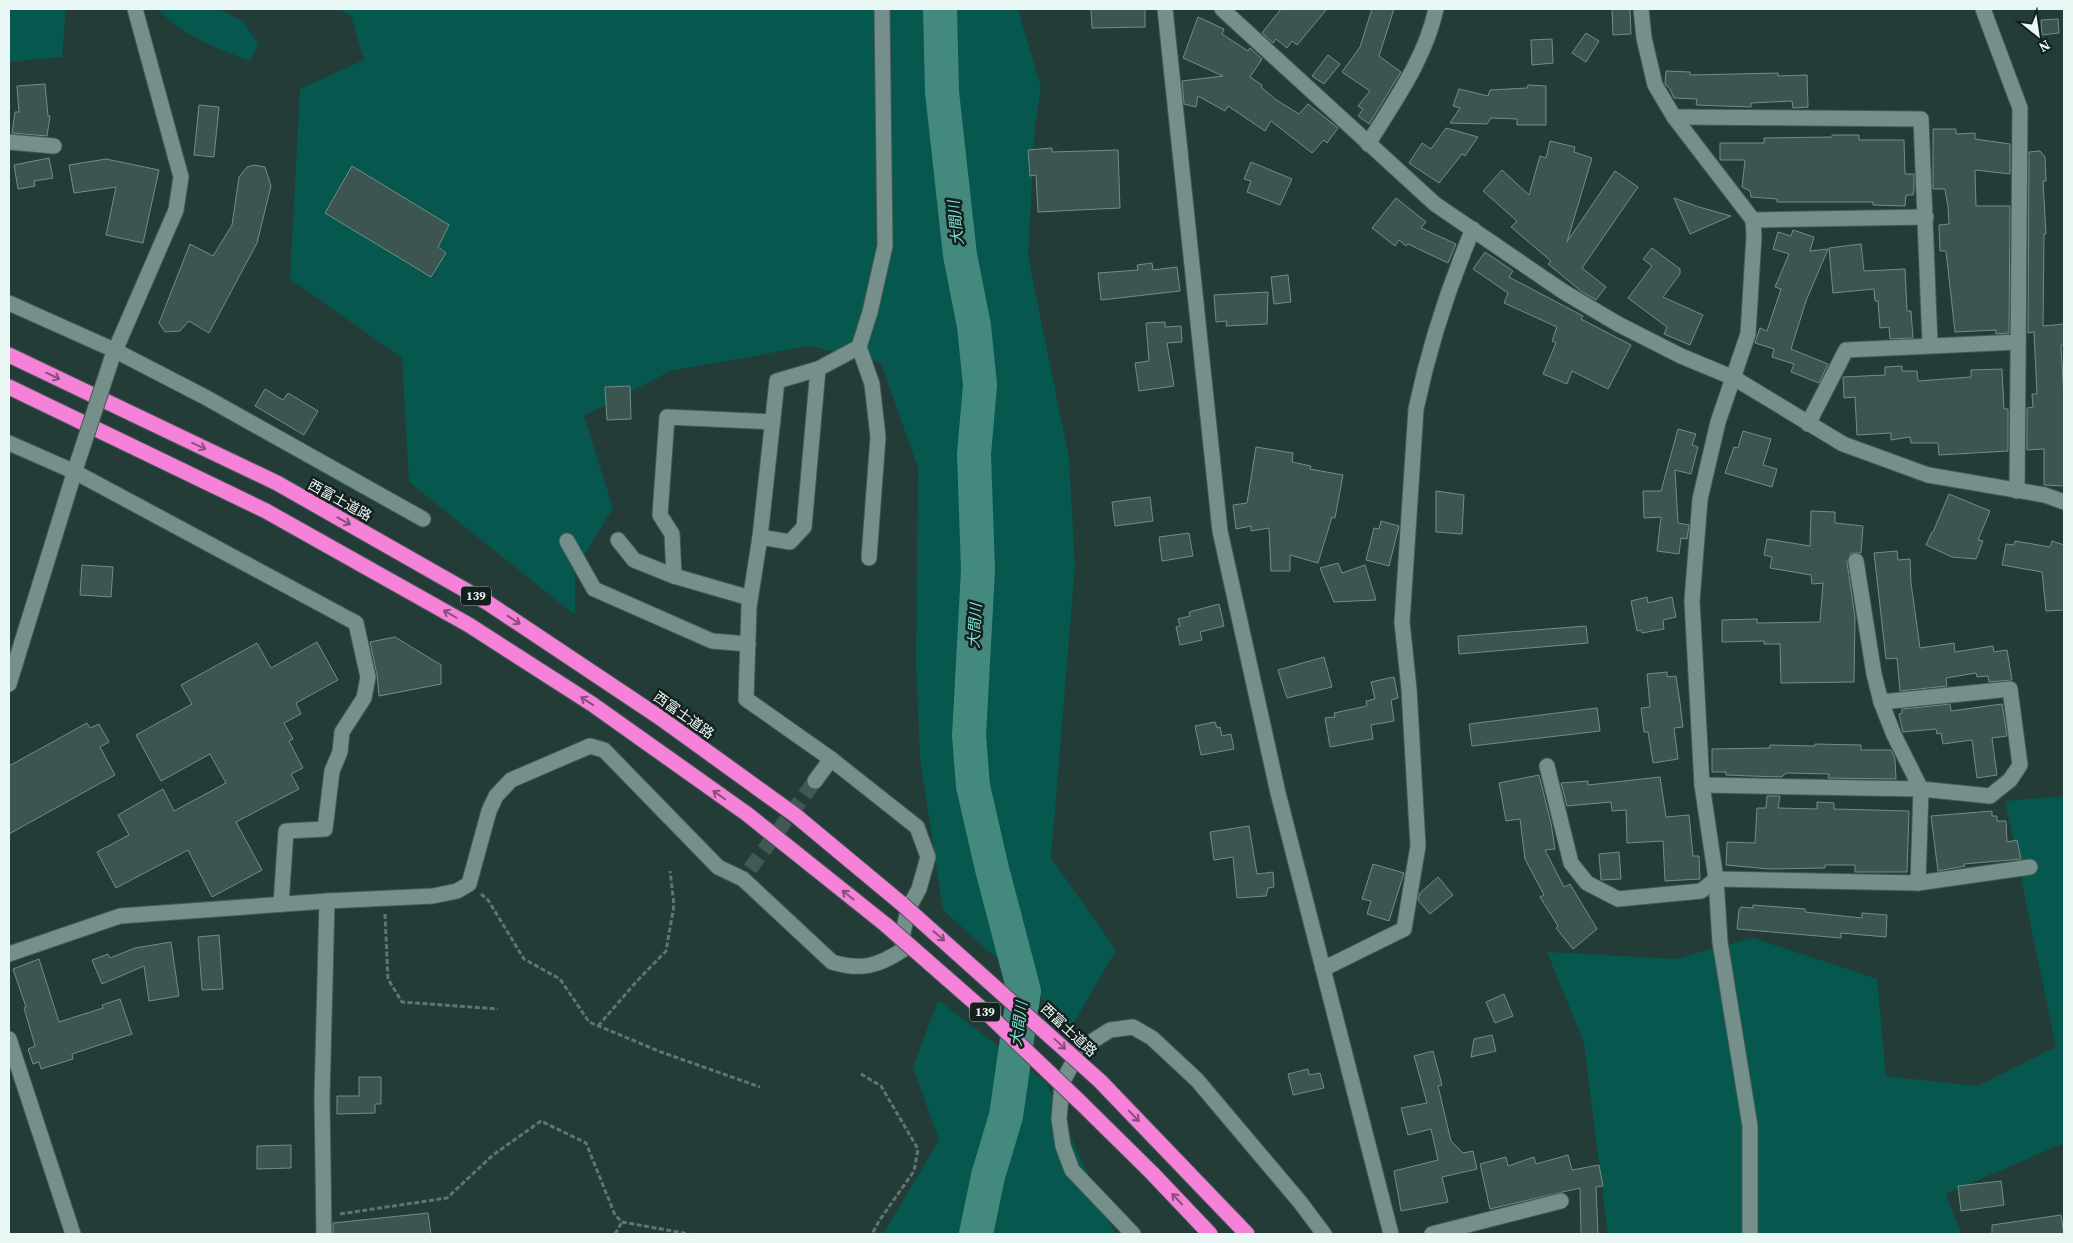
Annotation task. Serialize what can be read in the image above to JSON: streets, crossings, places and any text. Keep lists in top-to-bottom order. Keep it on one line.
{"streets":{"highway":["西富士道路","139"]},"water":["大間川"],"north":"bottom right"}
